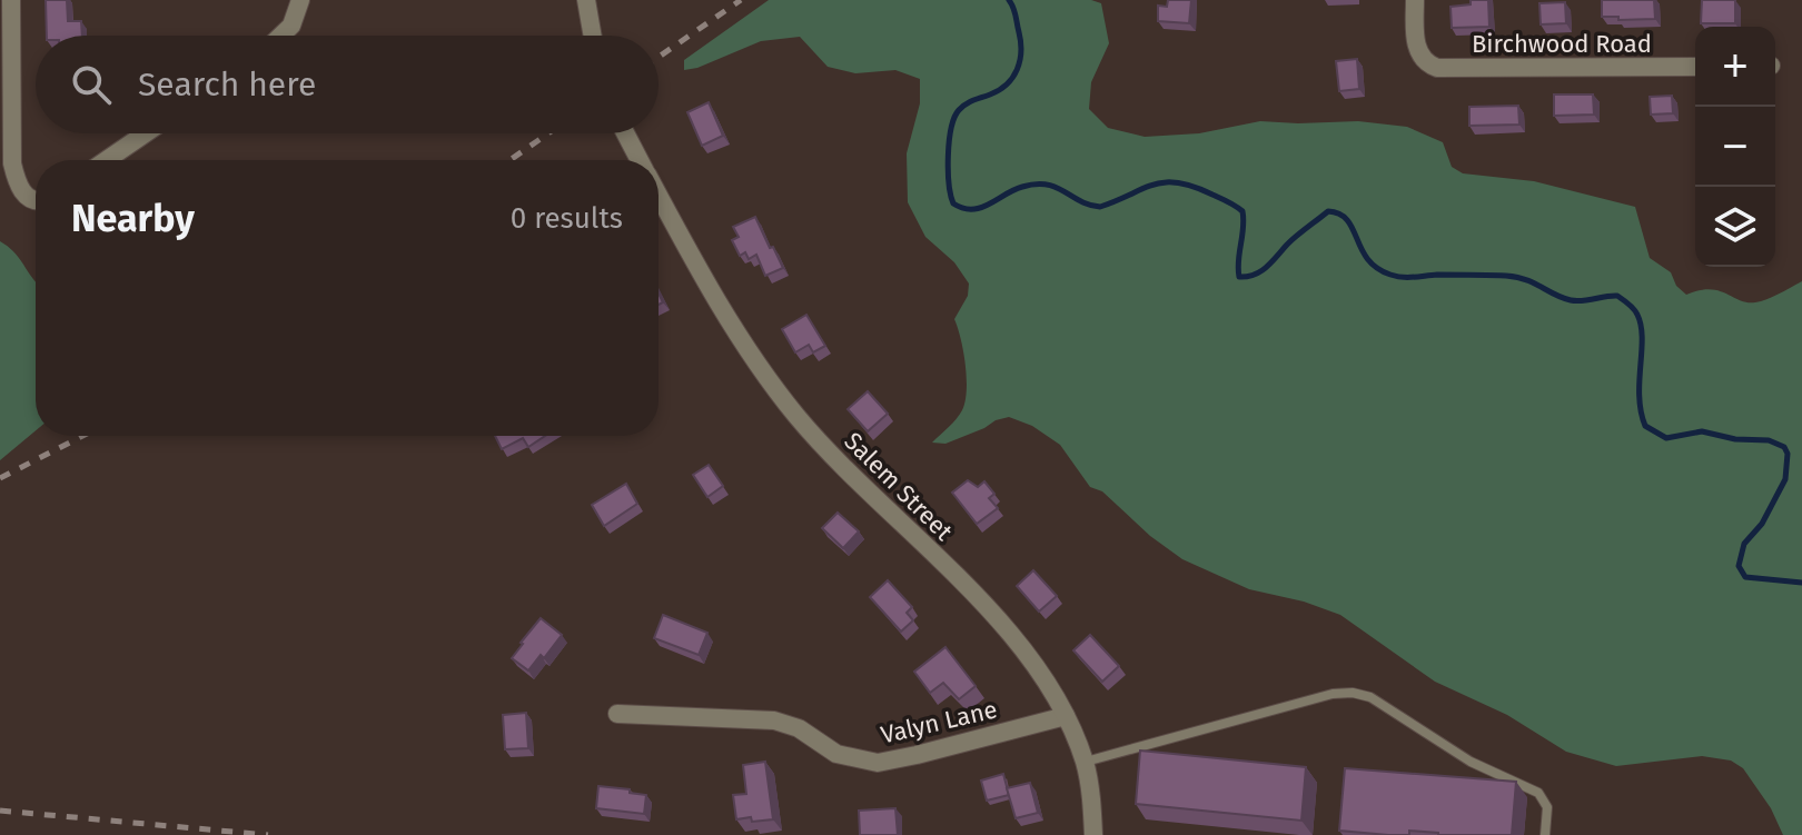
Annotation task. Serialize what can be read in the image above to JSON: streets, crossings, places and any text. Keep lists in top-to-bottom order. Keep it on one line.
{"streets":{"street":["Birchwood Road","Salem Street","Valyn Lane"]},"crossings":[["Salem Street","Valyn Lane"]],"page":{"map_buttons":["+","−"],"search":"Search here","heading":["Nearby","0 results"]}}
